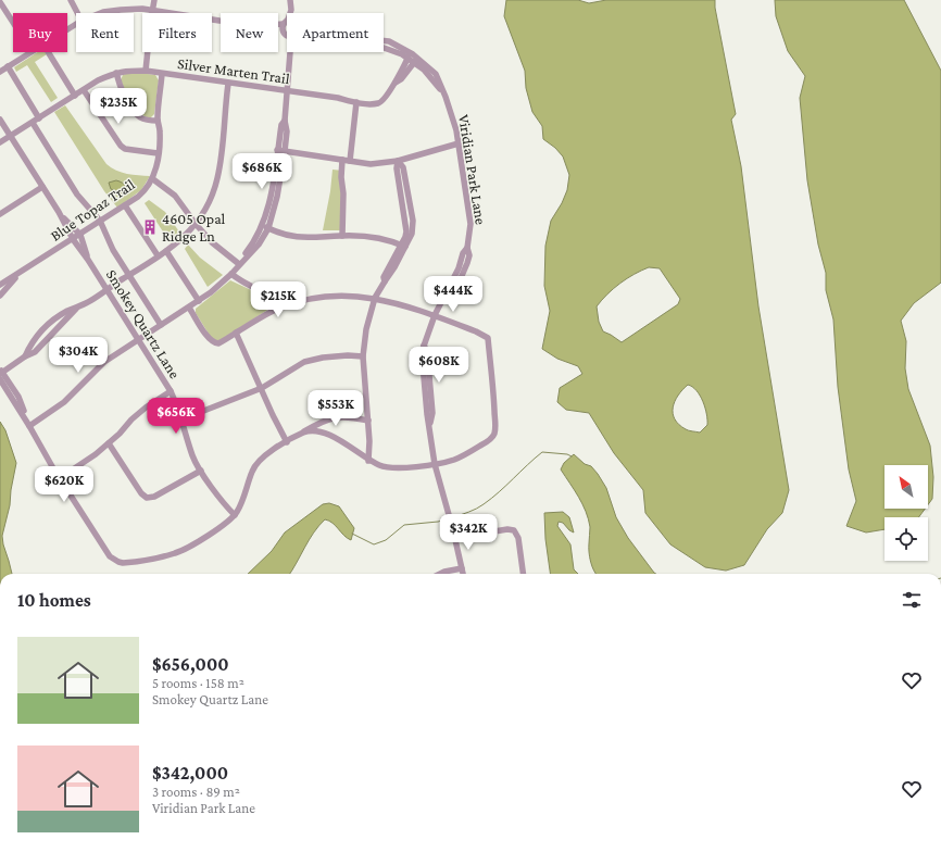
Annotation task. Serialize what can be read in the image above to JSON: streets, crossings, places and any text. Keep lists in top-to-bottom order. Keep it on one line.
{"streets":{"street":["Silver Marten Trail","Viridian Park Lane","Blue Topaz Trail","Smokey Quartz Lane"]},"crossings":[["Silver Marten Trail","Viridian Park Lane"],["Silver Marten Trail","Blue Topaz Trail"],["Silver Marten Trail","Smokey Quartz Lane"],["Blue Topaz Trail","Smokey Quartz Lane"]],"places":{"building":["4605 Opal Ridge Ln"]},"north":"top left","page":{"chip":["Buy","Rent","Filters","New","Apartment"],"price":["$235K","$686K","$444K","$215K","$304K","$608K","$553K","$656K","$620K","$342K"],"heading":"10 homes","list":[{"name":"$656,000","note":"5 rooms · 158 m² · Smokey Quartz Lane"},{"name":"$342,000","note":"3 rooms · 89 m² · Viridian Park Lane"}]}}
